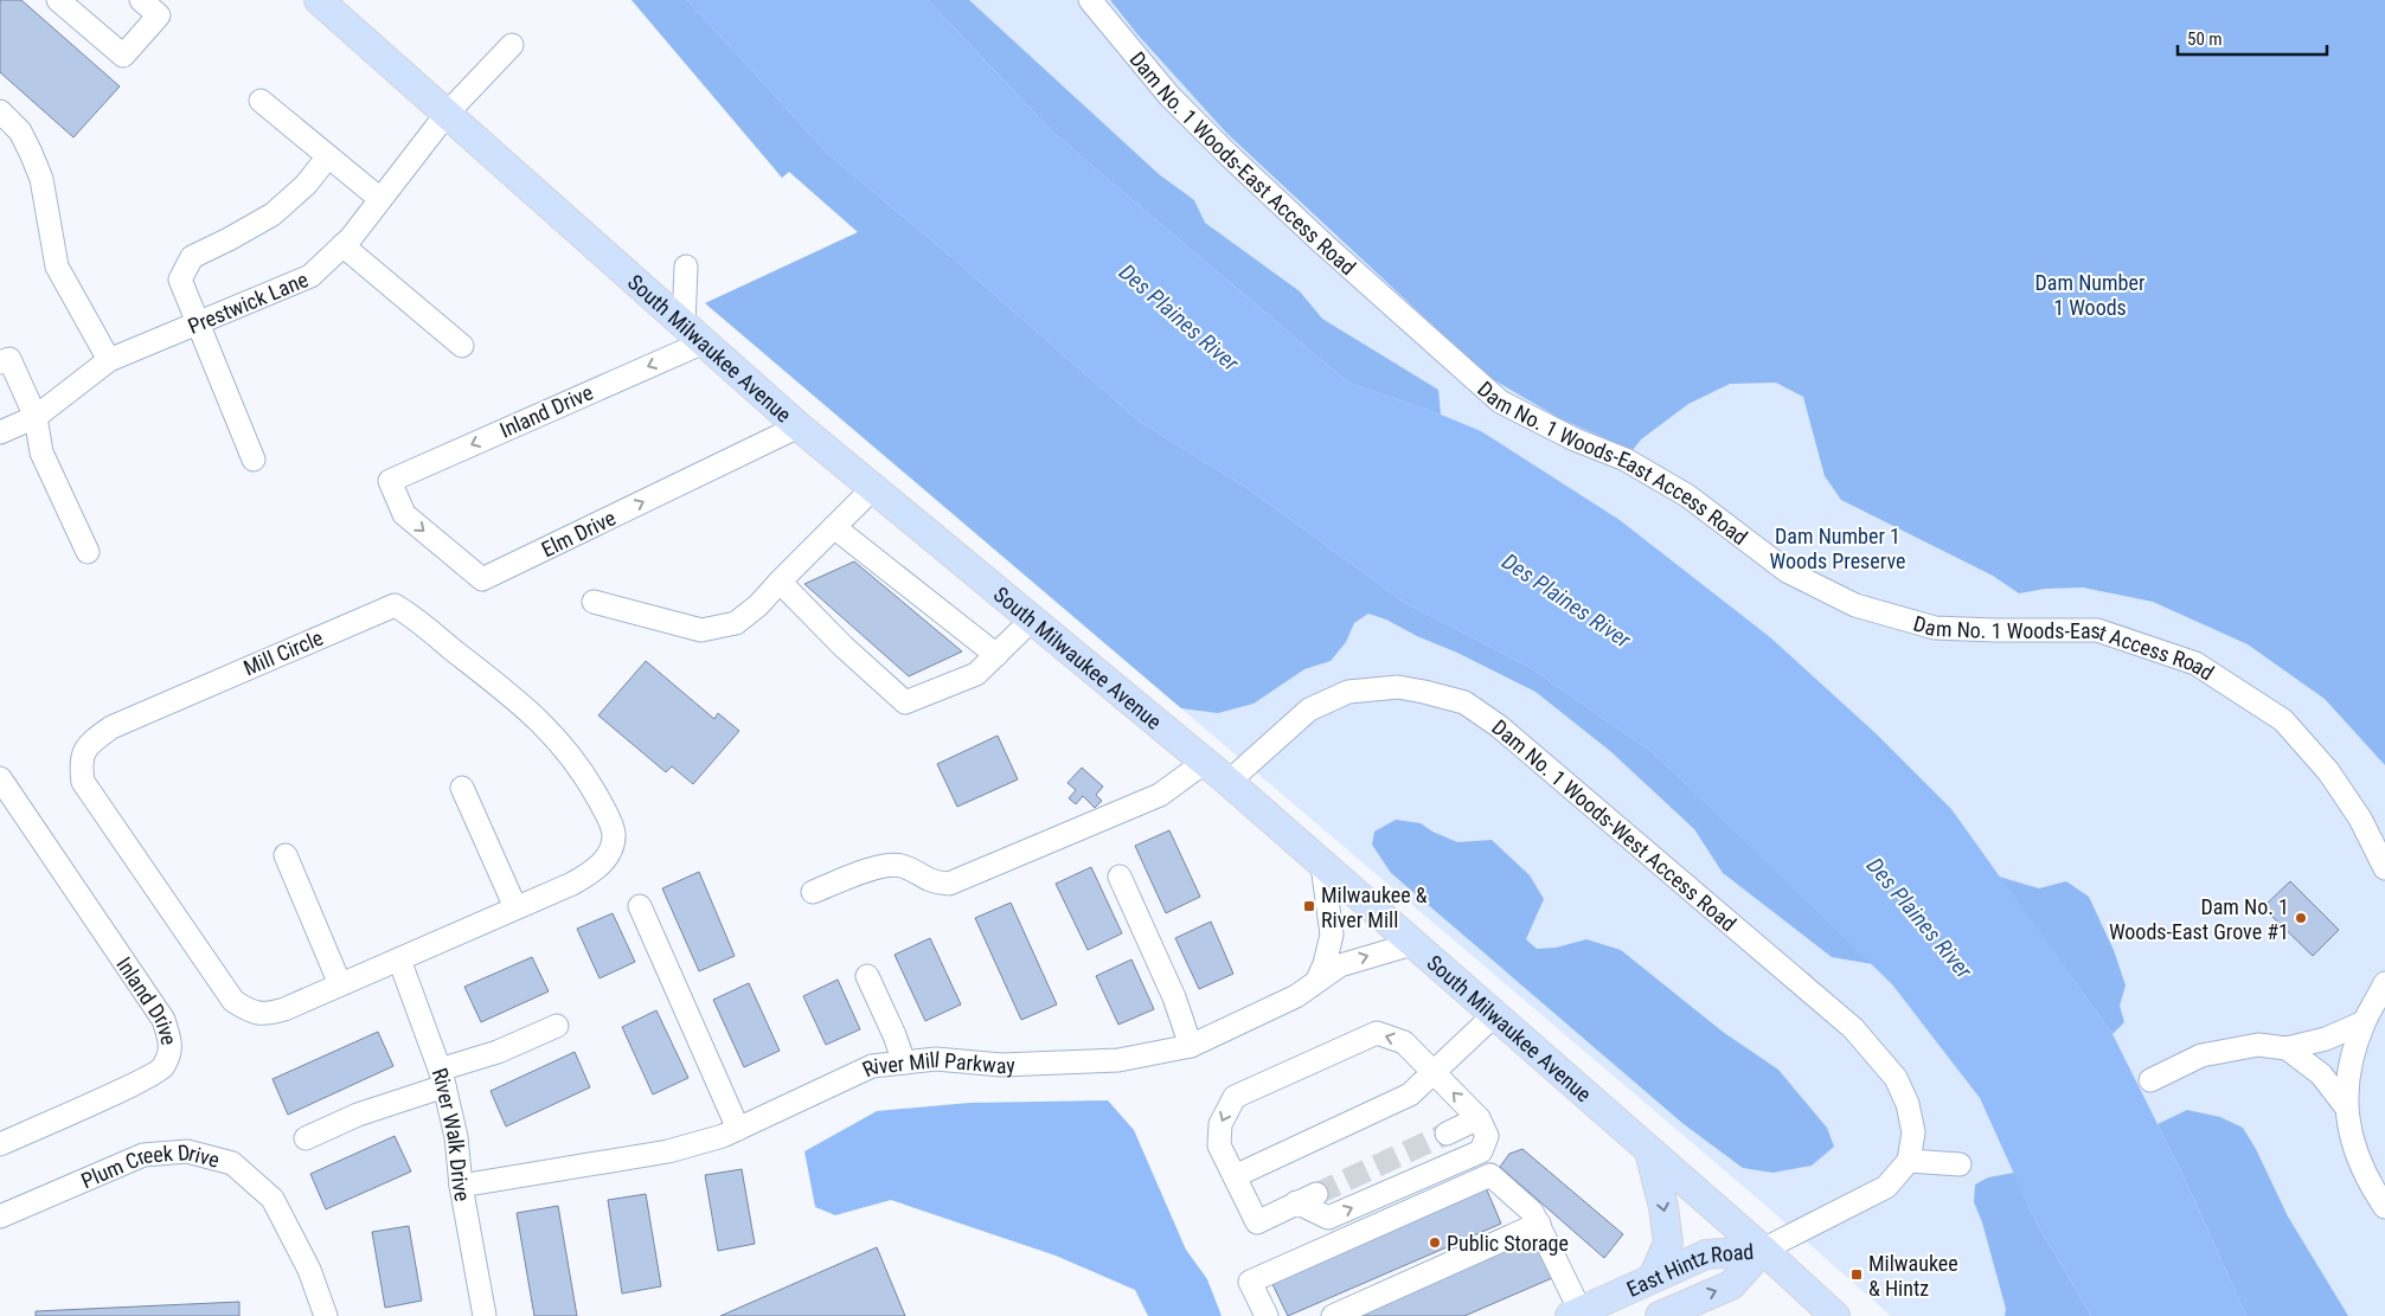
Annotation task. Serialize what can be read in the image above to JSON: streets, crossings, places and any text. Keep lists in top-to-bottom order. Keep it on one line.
{"streets":{"main road":["South Milwaukee Avenue","East Hintz Road"],"street":["Dam No. 1 Woods-East Access Road","Prestwick Lane","Inland Drive","Elm Drive","Mill Circle","Dam No. 1 Woods-West Access Road","River Mill Parkway","River Walk Drive","Plum Creek Drive"]},"crossings":[["Prestwick Lane","South Milwaukee Avenue"],["South Milwaukee Avenue","Inland Drive"],["South Milwaukee Avenue","Elm Drive"],["South Milwaukee Avenue","Dam No. 1 Woods-West Access Road"],["South Milwaukee Avenue","River Mill Parkway"],["South Milwaukee Avenue","East Hintz Road"],["Inland Drive","Elm Drive"],["Mill Circle","River Walk Drive"],["River Mill Parkway","River Walk Drive"]],"one_way":["Inland Drive"],"water":["Des Plaines River"],"parks":["Dam Number 1 Woods","Dam Number 1 Woods Preserve"],"places":{"transit":["Milwaukee & River Mill","Milwaukee & Hintz"],"other":["Dam No. 1 Woods-East Grove #1","Public Storage"]},"scale_bar":"50 m"}
